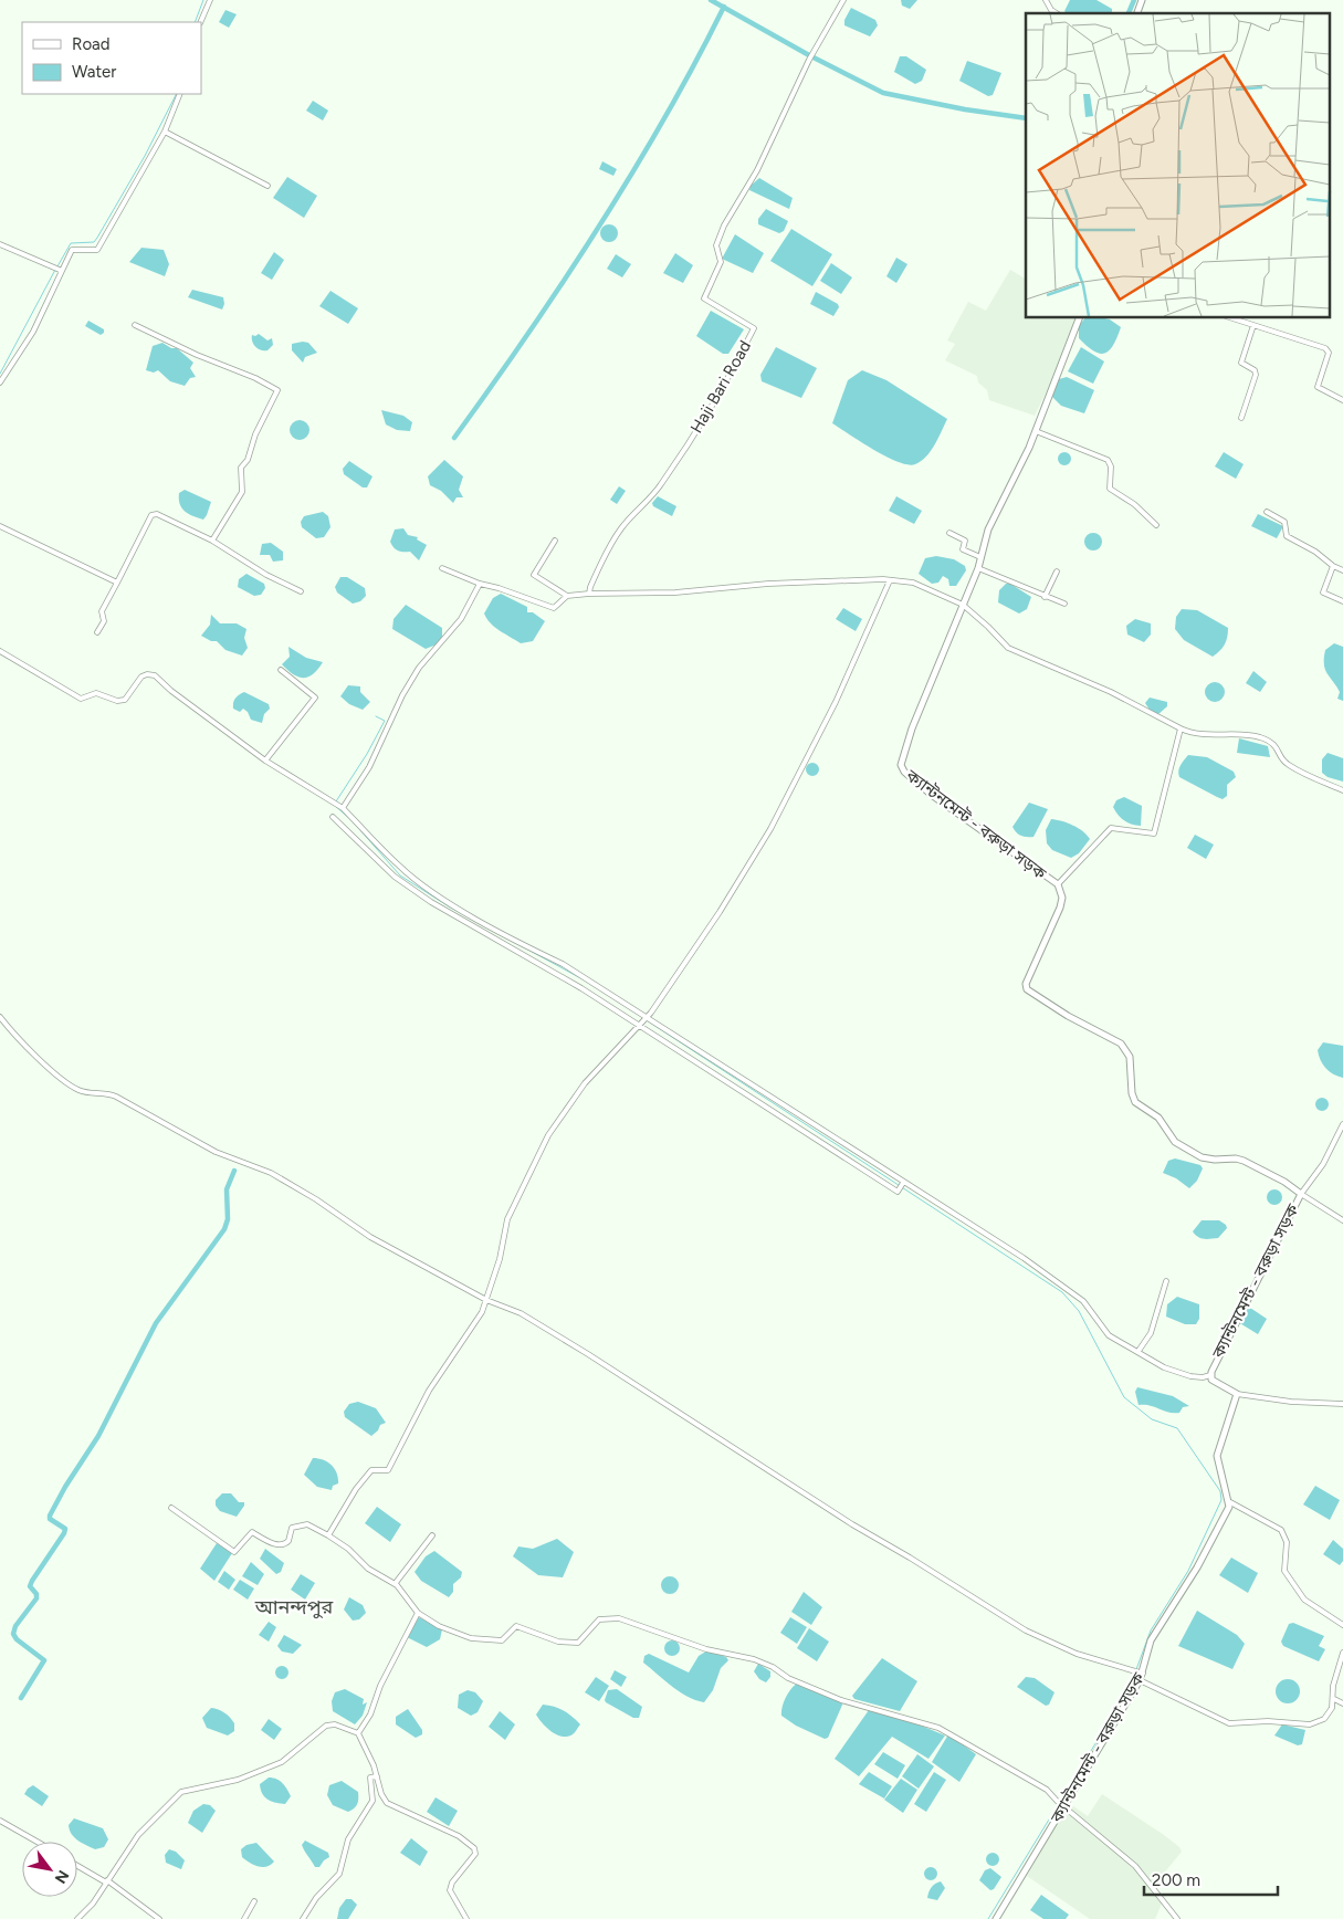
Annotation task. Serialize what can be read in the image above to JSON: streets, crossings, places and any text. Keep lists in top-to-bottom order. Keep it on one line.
{"streets":{"main road":["ক্যান্টনমেন্ট - বরুড়া সড়ক"],"street":["Haji Bari Road"]},"districts":["আনন্দপুর"],"legend":["Road","Water"],"scale_bar":"200 m","north":"bottom right"}
